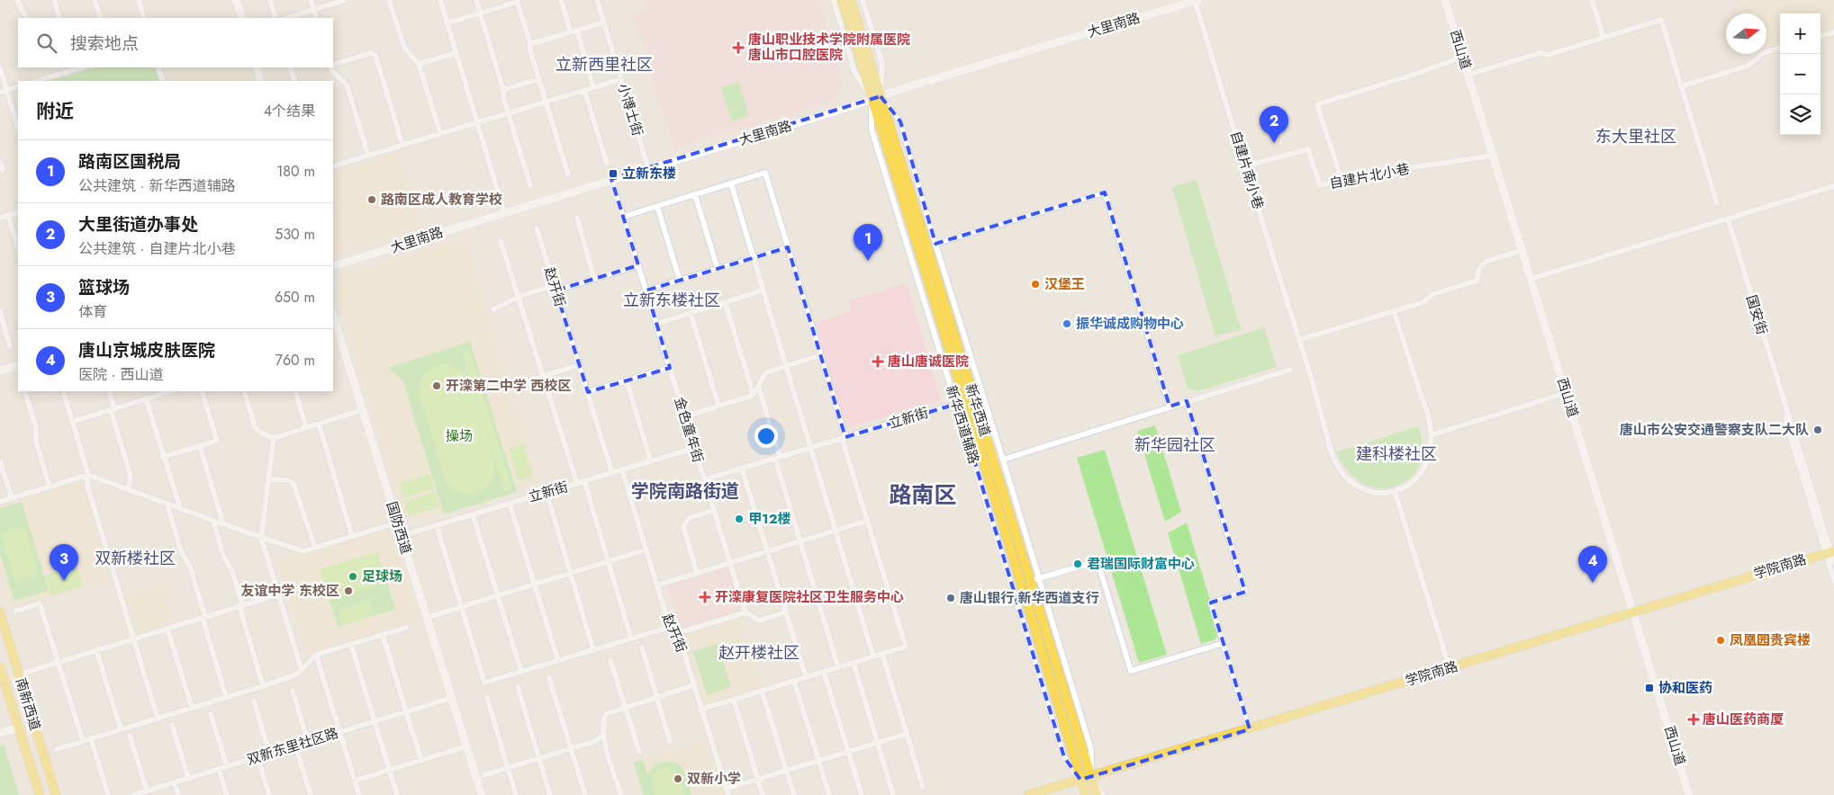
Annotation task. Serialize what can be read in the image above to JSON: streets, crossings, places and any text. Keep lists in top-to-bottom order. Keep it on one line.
{"streets":{"main road":["新华西道","学院南路","南新西道"],"street":["大里南路","西山道","小博士街","自建片南小巷","自建片北小巷","赵开街","国安街","立新街","新华西道辅路","金色童年街","国防西道","双新东里社区路"]},"crossings":[["大里南路","小博士街"],["大里南路","自建片南小巷"],["大里南路","新华西道"],["大里南路","新华西道辅路"],["大里南路","金色童年街"],["西山道","自建片北小巷"],["西山道","学院南路"],["自建片南小巷","自建片北小巷"],["赵开街","立新街"],["国安街","学院南路"],["新华西道","新华西道辅路"],["新华西道","学院南路"],["立新街","新华西道辅路"],["立新街","金色童年街"],["立新街","国防西道"],["新华西道辅路","学院南路"],["国防西道","双新东里社区路"]],"districts":["立新西里社区","东大里社区","立新东楼社区","新华园社区","建科楼社区","学院南路街道","路南区","双新楼社区","赵开楼社区"],"parks":["操场"],"places":{"health":["唐山职业技术学院附属医院 唐山市口腔医院","唐山唐诚医院","开滦康复医院社区卫生服务中心","唐山医药商厦"],"transit":["立新东楼","协和医药"],"other":["路南区成人教育学校","汉堡王","振华诚成购物中心","开滦第二中学 西校区","唐山市公安交通警察支队二大队","甲12楼","君瑞国际财富中心","足球场","友谊中学 东校区","唐山银行 新华西道支行","凤凰园贵宾楼","双新小学"]},"north":"right","page":{"map_buttons":["+","−"],"search":"搜索地点","heading":["附近","4个结果"],"pins":["2","1","3","4"],"list":[{"mark":"1","name":"路南区国税局","note":"公共建筑 · 新华西道辅路","value":"180 m"},{"mark":"2","name":"大里街道办事处","note":"公共建筑 · 自建片北小巷","value":"530 m"},{"mark":"3","name":"篮球场","note":"体育","value":"650 m"},{"mark":"4","name":"唐山京城皮肤医院","note":"医院 · 西山道","value":"760 m"}]}}
